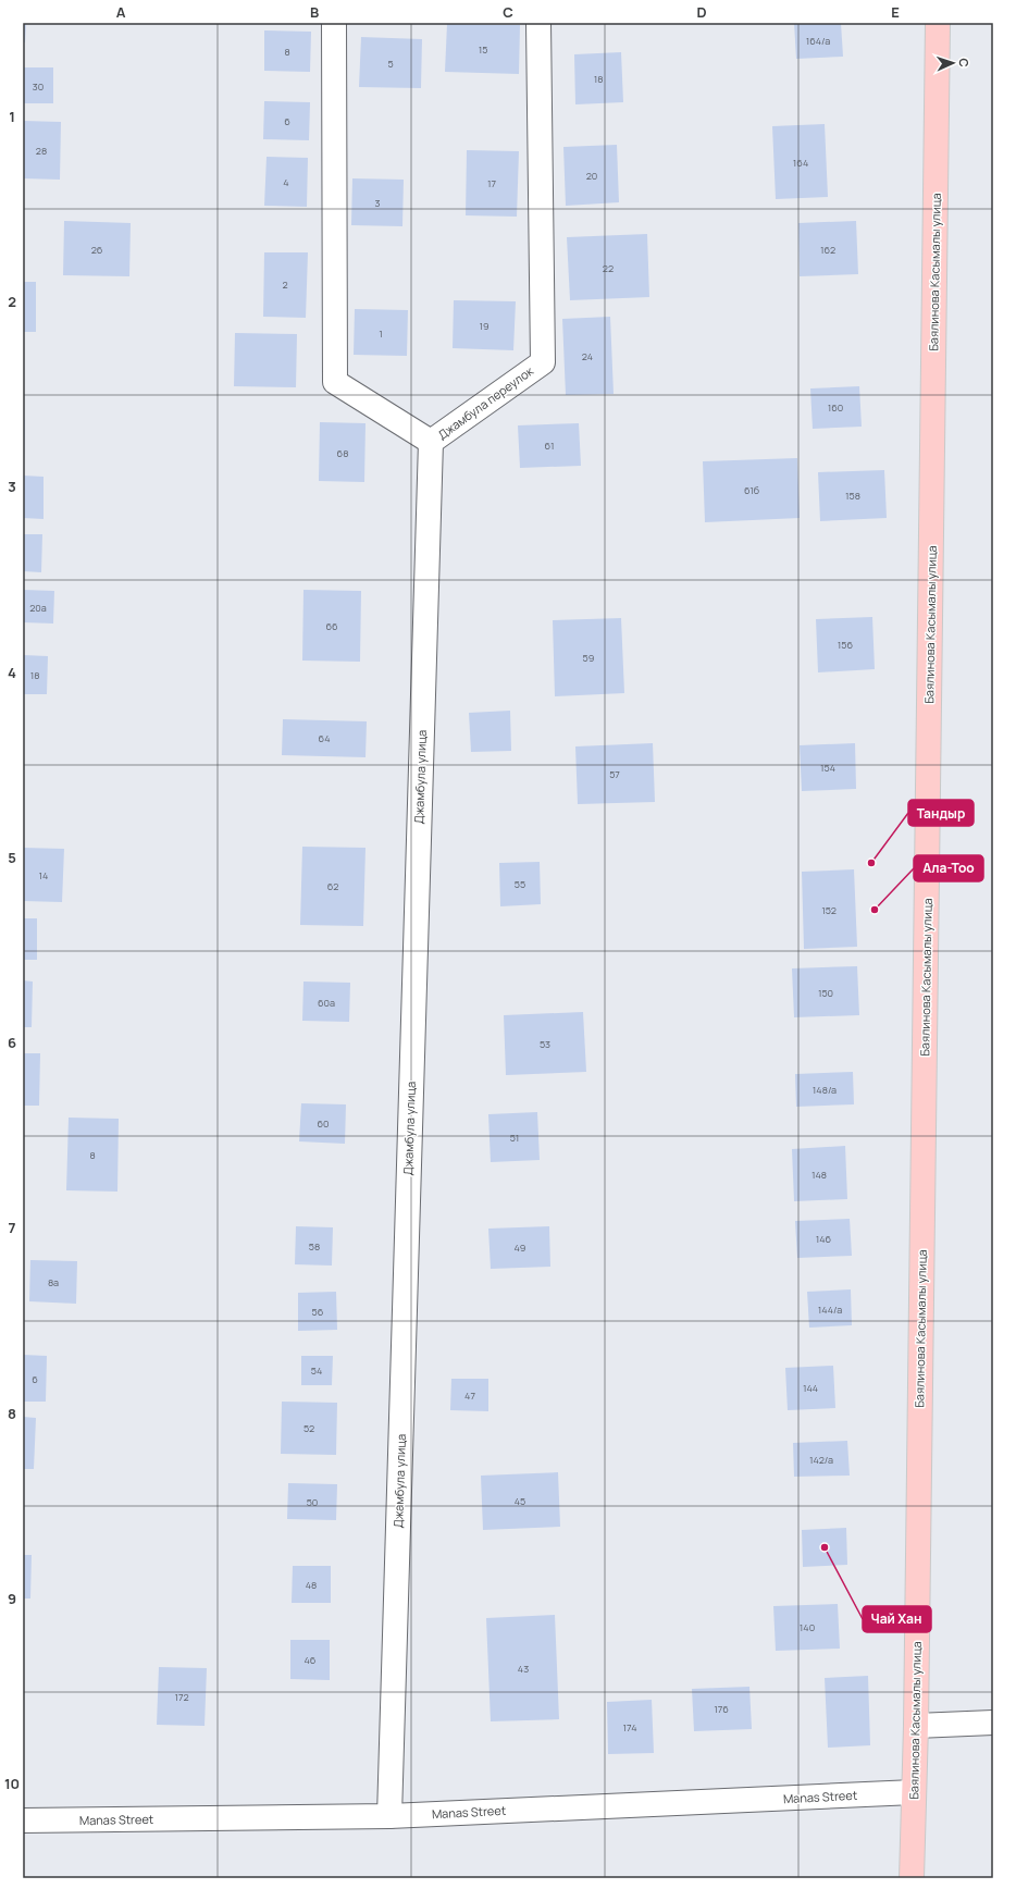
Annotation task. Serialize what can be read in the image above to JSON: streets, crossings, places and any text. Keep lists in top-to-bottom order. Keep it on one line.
{"streets":{"main road":["Баялинова Касымалы улица"],"street":["Джамбула переулок","Джамбула улица","Manas Street"]},"crossings":[["Баялинова Касымалы улица","Manas Street"],["Джамбула переулок","Джамбула улица"],["Джамбула улица","Manas Street"]],"places":["Тандыр","Ала-Тоо","Чай Хан"],"house_numbers":["164/а","15","8","5","18","30","6","28","164","20","4","17","3","26","162","22","2","19","1","24","160","61","68","61б","158","20а","66","156","59","18","64","154","57","14","55","62","152","150","60а","53","148/а","60","51","8","148","146","58","49","8а","144/а","56","54","6","144","47","52","142/а","45","50","48","140","46","43","172","176","174"],"north":"right","grid":{"columns":["A","B","C","D","E"],"rows":["1","2","3","4","5","6","7","8","9","10"]}}
